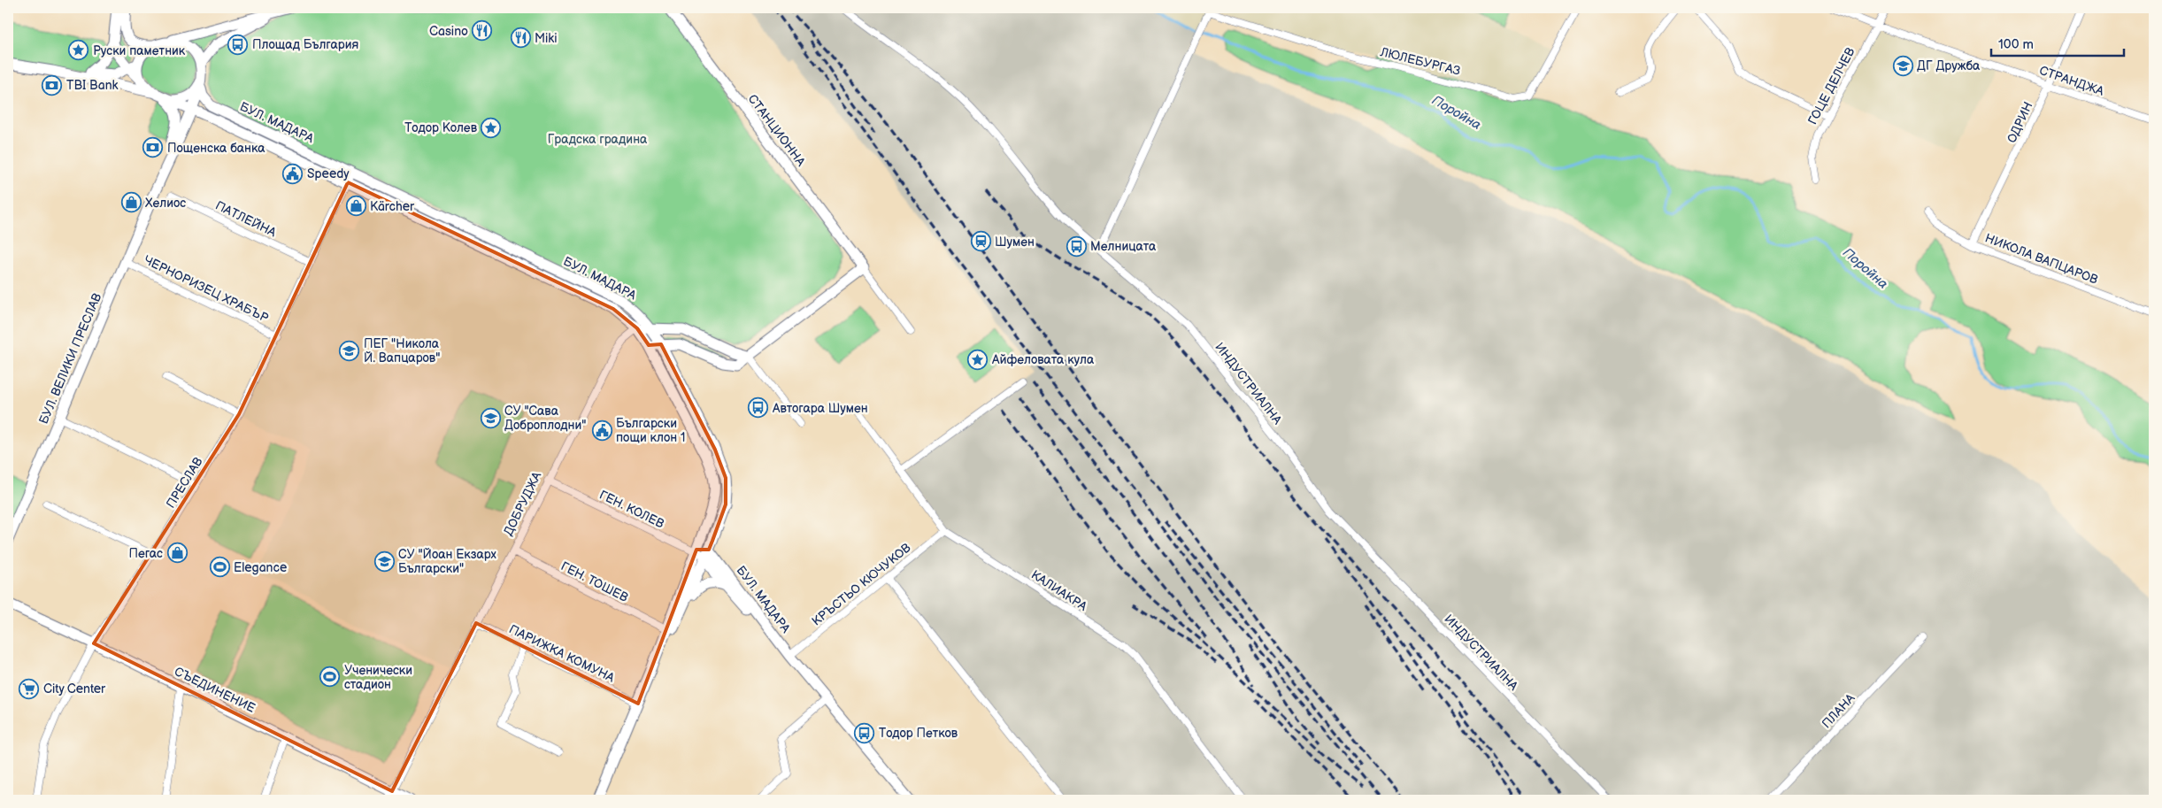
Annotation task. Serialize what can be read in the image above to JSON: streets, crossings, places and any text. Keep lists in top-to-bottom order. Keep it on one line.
{"streets":{"main road":["БУЛ. МАДАРА","СТАНЦИОННА","БУЛ. ВЕЛИКИ ПРЕСЛАВ","СЪЕДИНЕНИЕ"],"street":["ЛЮЛЕБУРГАЗ","СТРАНДЖА","ГОЦЕ ДЕЛЧЕВ","ОДРИН","ПАТЛЕЙНА","НИКОЛА ВАПЦАРОВ","ЧЕРНОРИЗЕЦ ХРАБЪР","ИНДУСТРИАЛНА","ПРЕСЛАВ","ДОБРУДЖА","ГЕН. КОЛЕВ","ГЕН. ТОШЕВ","КРЪСТЬО КЮЧУКОВ","КАЛИАКРА","ПАРИЖКА КОМУНА","ПЛАНА"]},"crossings":[["СТРАНДЖА","ГОЦЕ ДЕЛЧЕВ"],["СТРАНДЖА","ОДРИН"],["БУЛ. МАДАРА","БУЛ. ВЕЛИКИ ПРЕСЛАВ"],["БУЛ. МАДАРА","ПРЕСЛАВ"],["БУЛ. МАДАРА","ДОБРУДЖА"],["БУЛ. МАДАРА","ГЕН. КОЛЕВ"],["БУЛ. МАДАРА","КРЪСТЬО КЮЧУКОВ"],["ОДРИН","НИКОЛА ВАПЦАРОВ"],["ПАТЛЕЙНА","ПРЕСЛАВ"],["ЧЕРНОРИЗЕЦ ХРАБЪР","БУЛ. ВЕЛИКИ ПРЕСЛАВ"],["ЧЕРНОРИЗЕЦ ХРАБЪР","ПРЕСЛАВ"],["ПРЕСЛАВ","СЪЕДИНЕНИЕ"],["ДОБРУДЖА","ГЕН. КОЛЕВ"],["ДОБРУДЖА","ГЕН. ТОШЕВ"],["ДОБРУДЖА","ПАРИЖКА КОМУНА"],["ДОБРУДЖА","СЪЕДИНЕНИЕ"],["КРЪСТЬО КЮЧУКОВ","КАЛИАКРА"]],"water":["Поройна"],"parks":["Градска градина"],"places":{"restaurant":["Casino","Miki"],"bus stop":["Площад България","Мелницата","Автогара Шумен","Тодор Петков"],"place":["Руски паметник","Тодор Колев","Айфеловата кула"],"school or university":["ДГ Дружба","ПЕГ \"Никола Й. Вапцаров\"","СУ \"Сава Доброплодни\"","СУ \"Йоан Екзарх Български\""],"bank":["TBI Bank","Пощенска банка"],"public building":["Speedy","Български пощи клон 1"],"shop":["Хелиос","Kärcher","Пегас"],"station":["Шумен"],"sports":["Elegance","Ученически стадион"],"supermarket":["City Center"]},"scale_bar":"100 m"}
